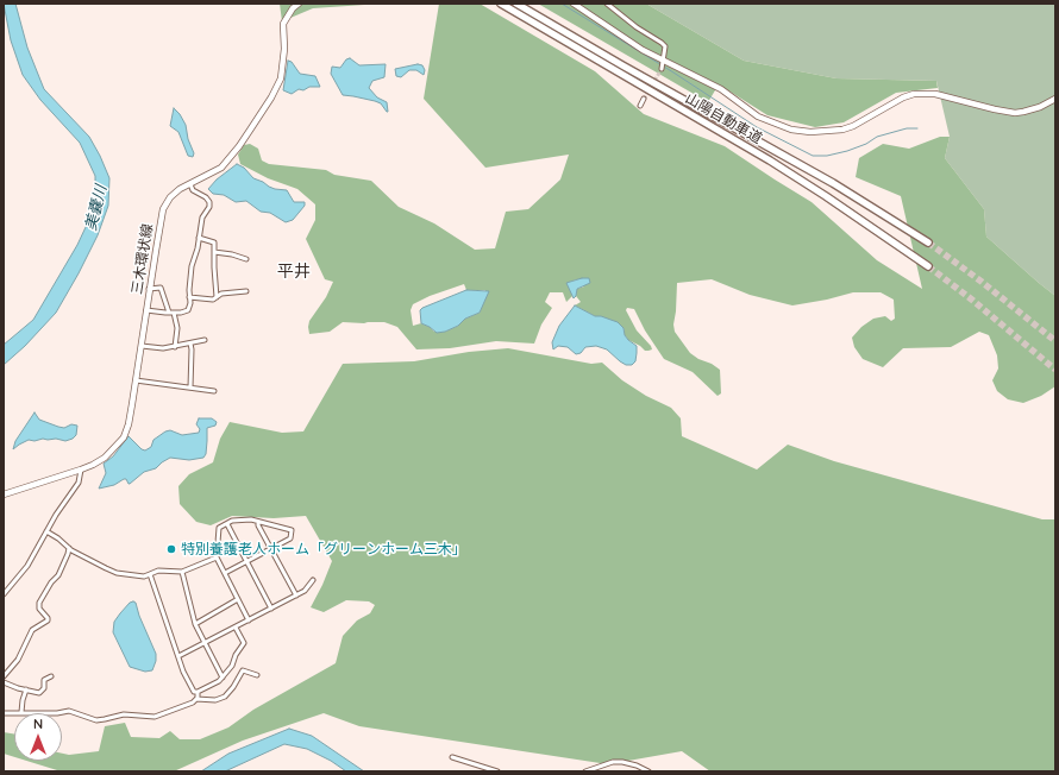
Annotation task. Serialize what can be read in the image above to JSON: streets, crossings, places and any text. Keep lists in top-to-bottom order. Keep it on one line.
{"streets":{"highway":["山陽自動車道"],"main road":["三木環状線"]},"districts":["平井"],"water":["美嚢川"],"places":["特別養護老人ホーム「グリーンホーム三木」"],"north":"top"}
